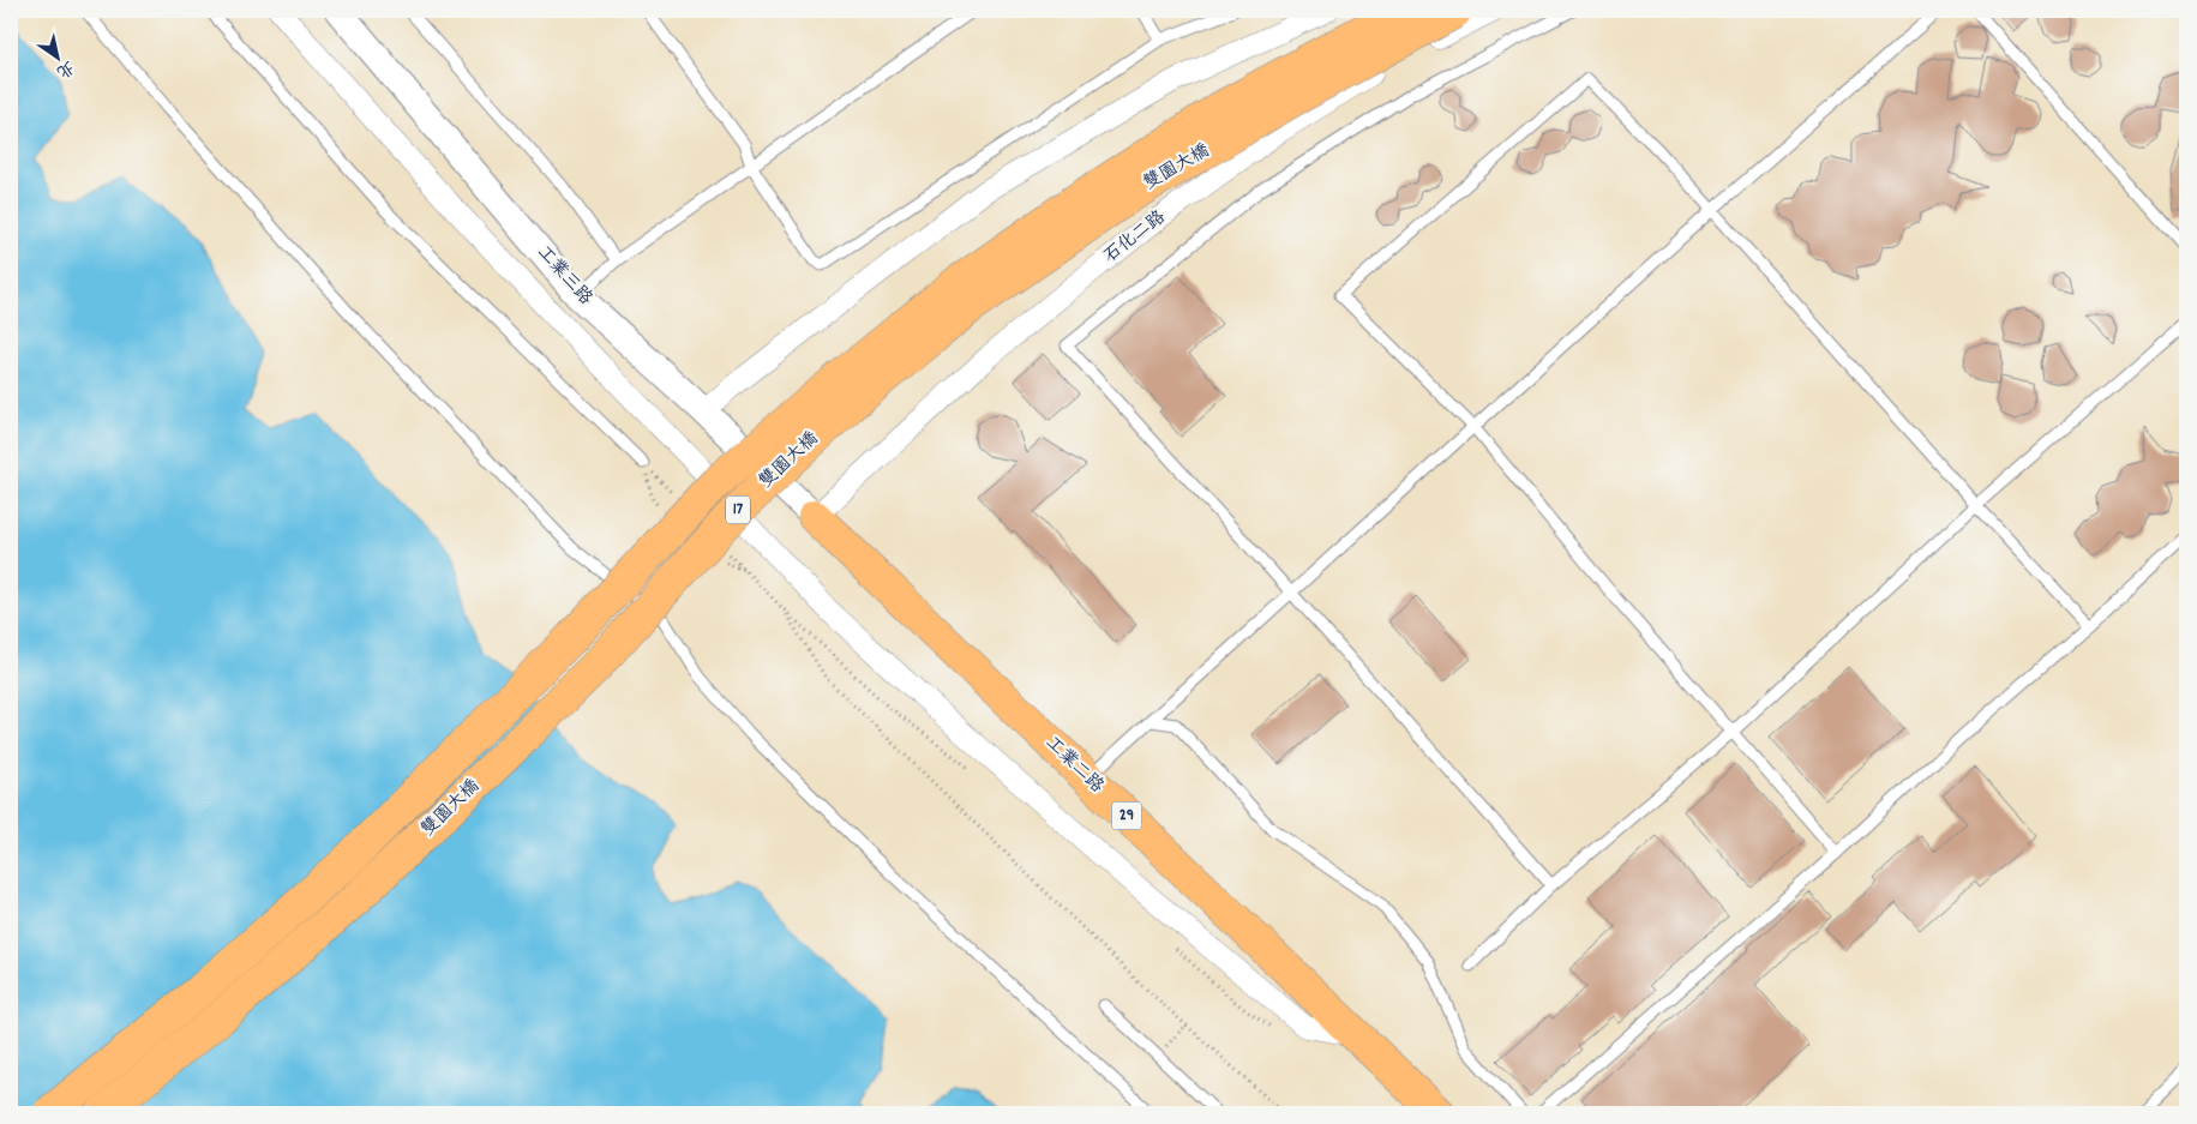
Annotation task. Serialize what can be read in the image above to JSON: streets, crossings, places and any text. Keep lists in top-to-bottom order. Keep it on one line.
{"streets":{"main road":["雙園大橋","17","工業二路","29"],"street":["石化二路","工業三路"]},"crossings":[["石化二路","工業三路"],["石化二路","工業二路"],["工業三路","工業二路"]],"north":"bottom right"}
